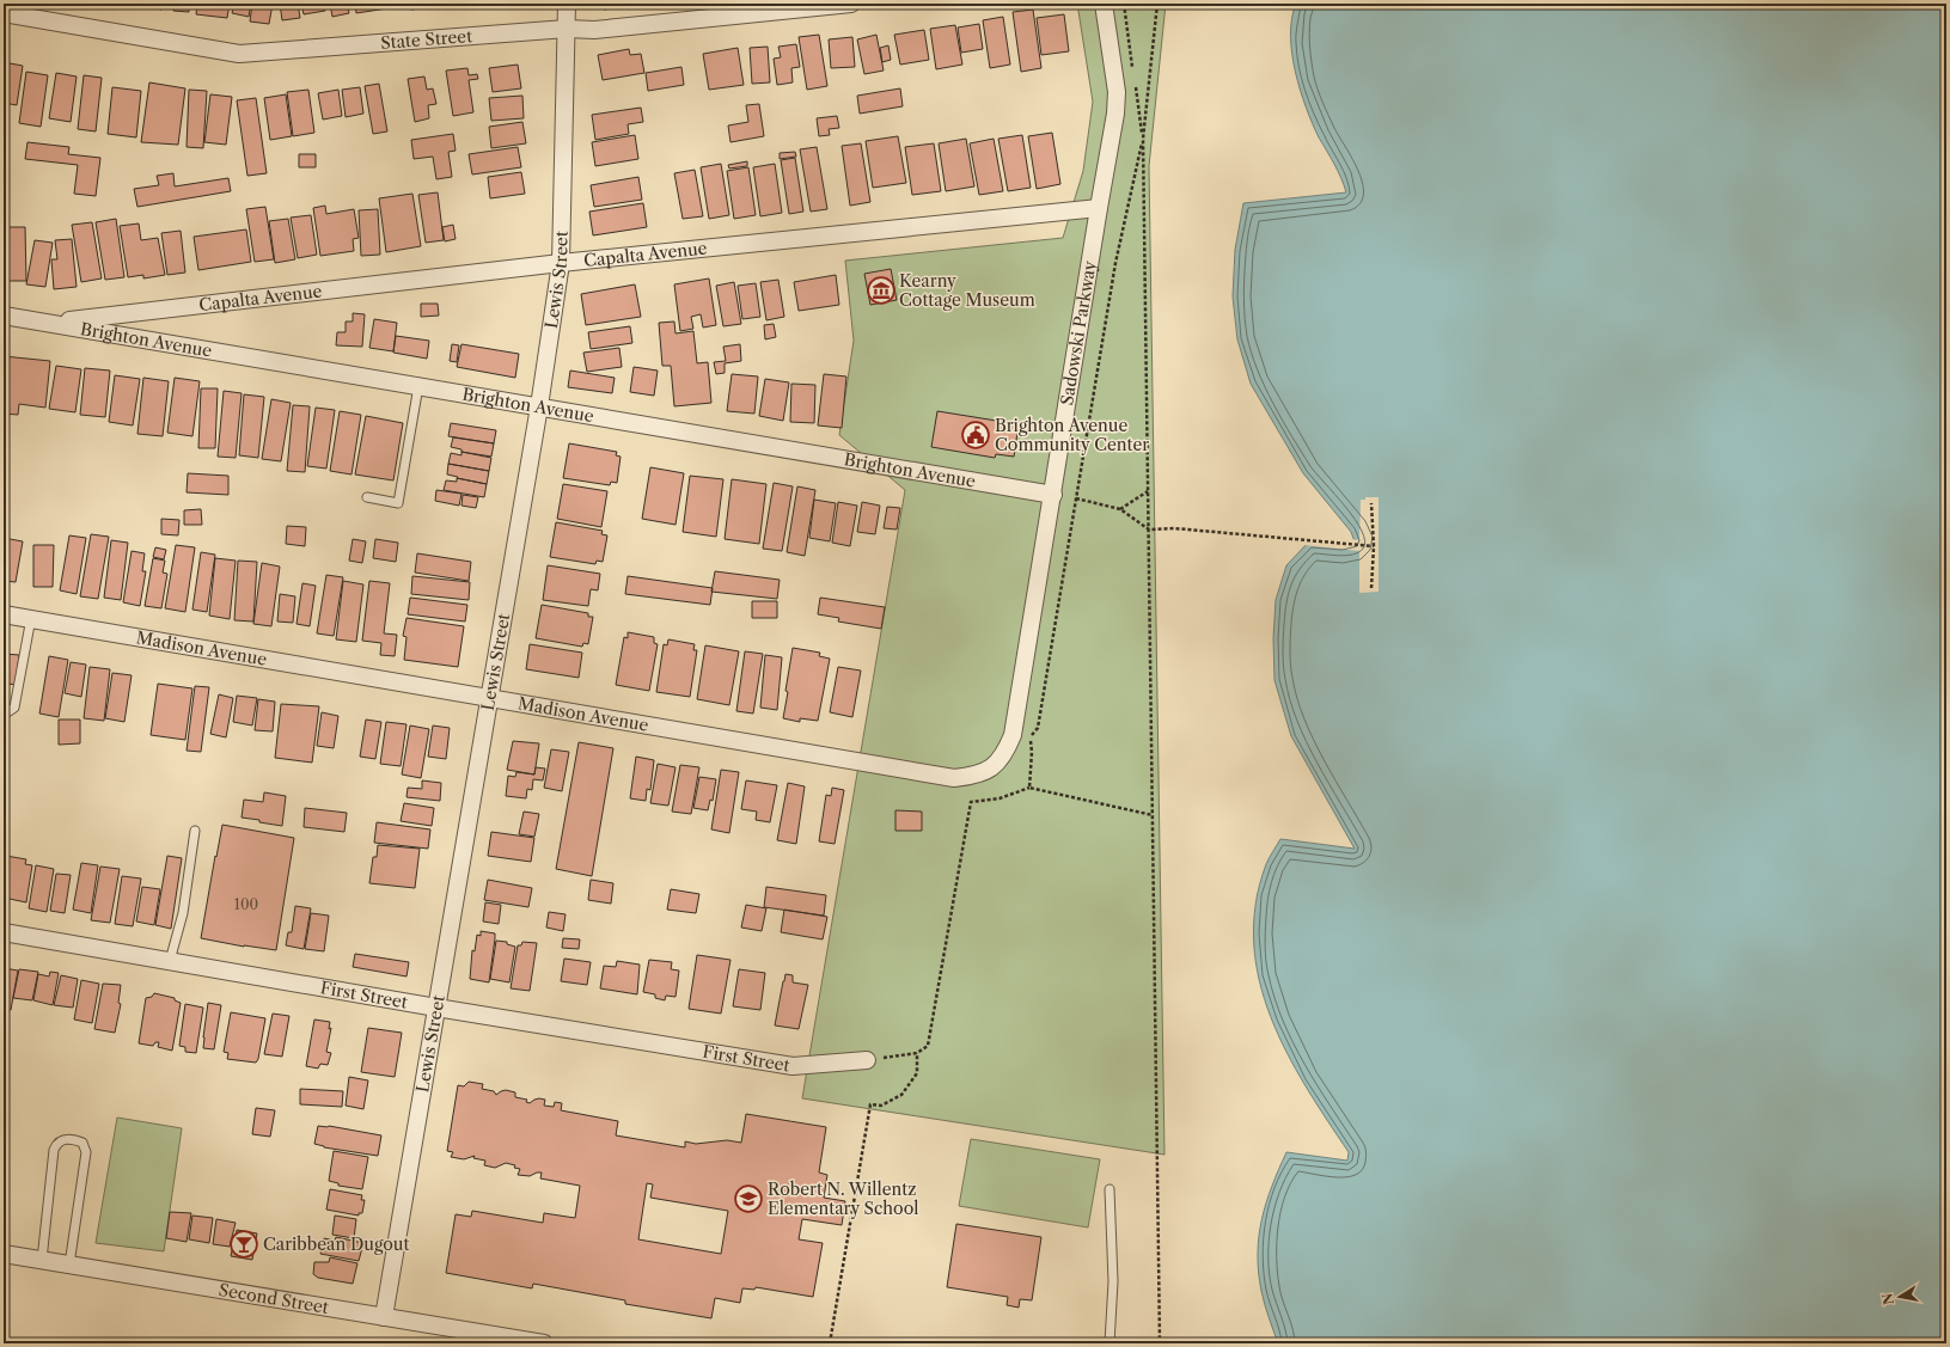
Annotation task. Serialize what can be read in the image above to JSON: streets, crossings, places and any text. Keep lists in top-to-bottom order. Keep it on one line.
{"streets":{"street":["State Street","Capalta Avenue","Lewis Street","Sadowski Parkway","Brighton Avenue","Madison Avenue","First Street","Second Street"]},"crossings":[["State Street","Lewis Street"],["Capalta Avenue","Lewis Street"],["Capalta Avenue","Sadowski Parkway"],["Capalta Avenue","Brighton Avenue"],["Lewis Street","Brighton Avenue"],["Lewis Street","Madison Avenue"],["Lewis Street","First Street"],["Lewis Street","Second Street"],["Sadowski Parkway","Brighton Avenue"],["Sadowski Parkway","Madison Avenue"]],"places":{"museum":["Kearny Cottage Museum"],"public building":["Brighton Avenue Community Center"],"school or university":["Robert N. Willentz Elementary School"],"bar":["Caribbean Dugout"]},"house_numbers":["100"],"north":"left"}
